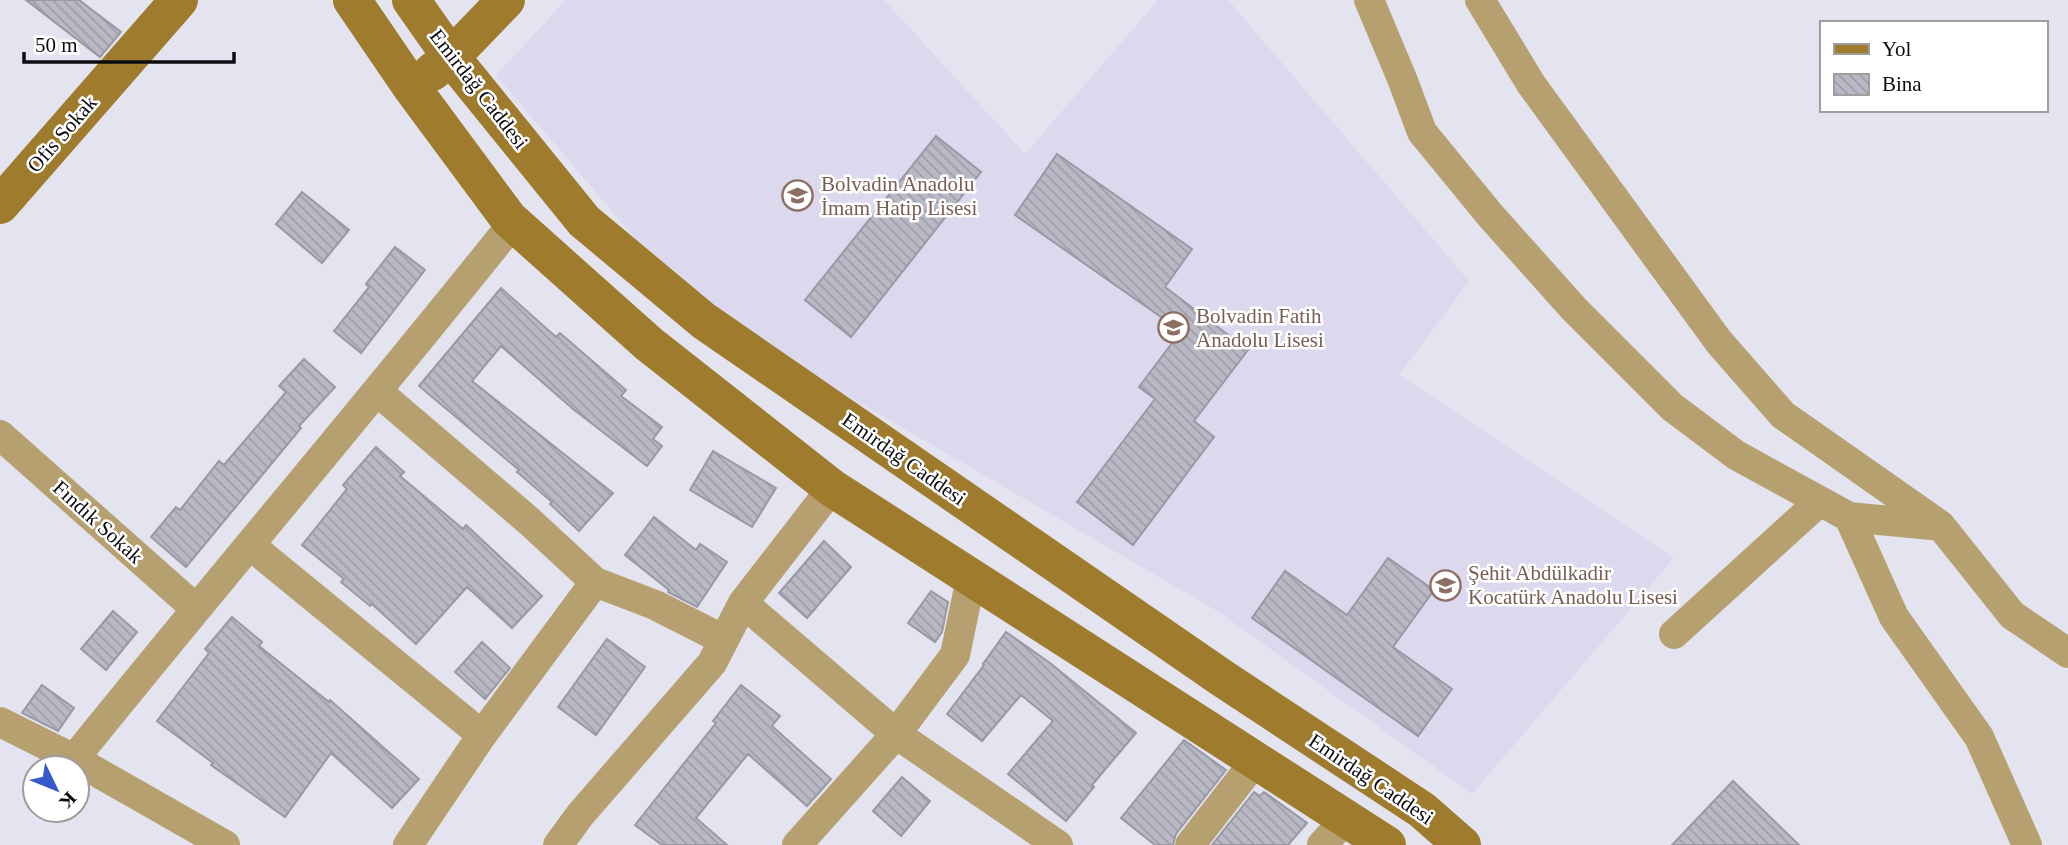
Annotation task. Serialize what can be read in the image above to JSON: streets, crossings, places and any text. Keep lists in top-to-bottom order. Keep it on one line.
{"streets":{"main road":["Emirdağ Caddesi","Ofis Sokak"],"street":["Fındık Sokak"]},"places":{"school or university":["Bolvadin Anadolu İmam Hatip Lisesi","Bolvadin Fatih Anadolu Lisesi","Şehit Abdülkadir Kocatürk Anadolu Lisesi"]},"legend":["Yol","Bina"],"scale_bar":"50 m","north":"bottom right"}
